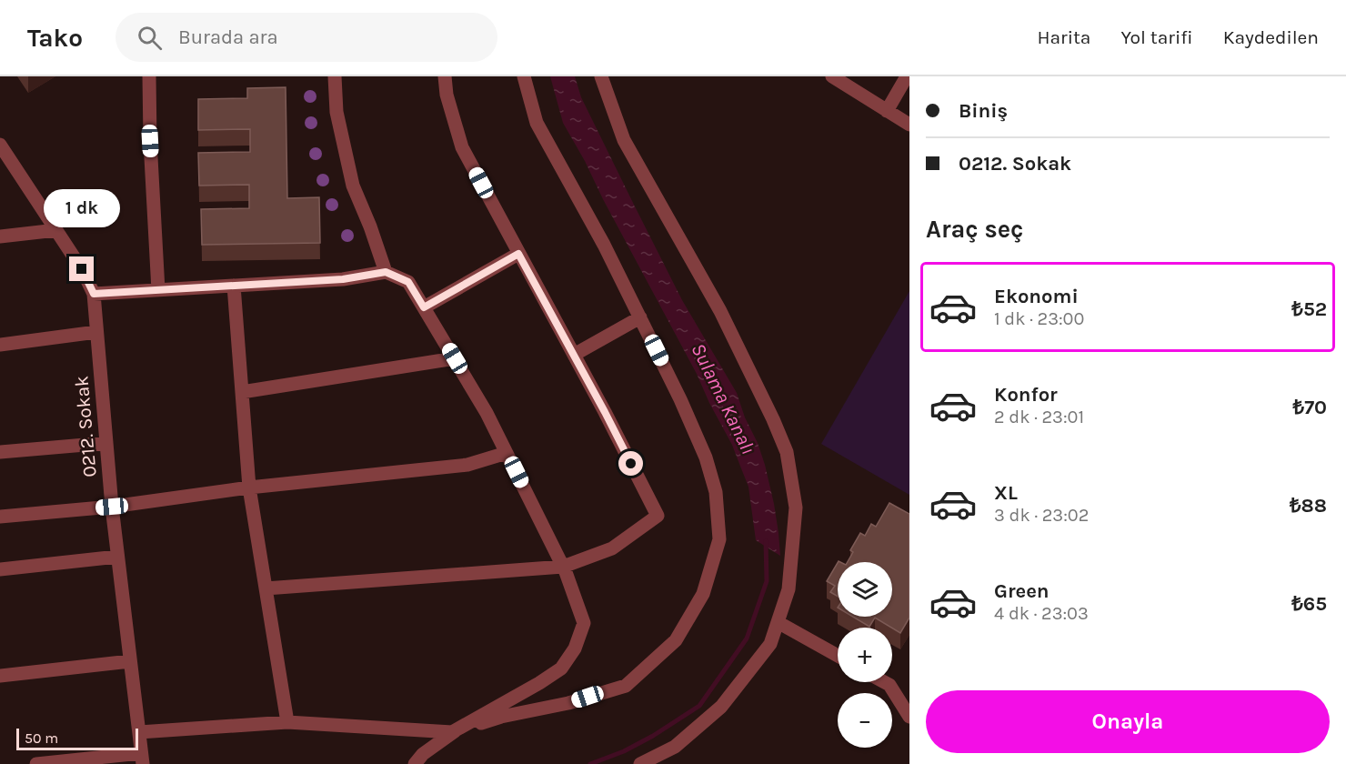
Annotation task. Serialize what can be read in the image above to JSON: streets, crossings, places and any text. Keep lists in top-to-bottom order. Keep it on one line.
{"streets":{"street":["0212. Sokak"]},"water":["Sulama Kanalı"],"scale_bar":"50 m","page":{"header":"Tako","search":"Burada ara","nav":["Harita","Yol tarifi","Kaydedilen"],"banner":["Biniş","0212. Sokak"],"bubble":"1 dk","heading":"Araç seç","list":[{"name":"Ekonomi","note":"1 dk · 23:00","value":"₺52"},{"name":"Konfor","note":"2 dk · 23:01","value":"₺70"},{"name":"XL","note":"3 dk · 23:02","value":"₺88"},{"name":"Green","note":"4 dk · 23:03","value":"₺65"}],"map_buttons":["+","−"],"buttons":"Onayla","scale":"50 m"}}
